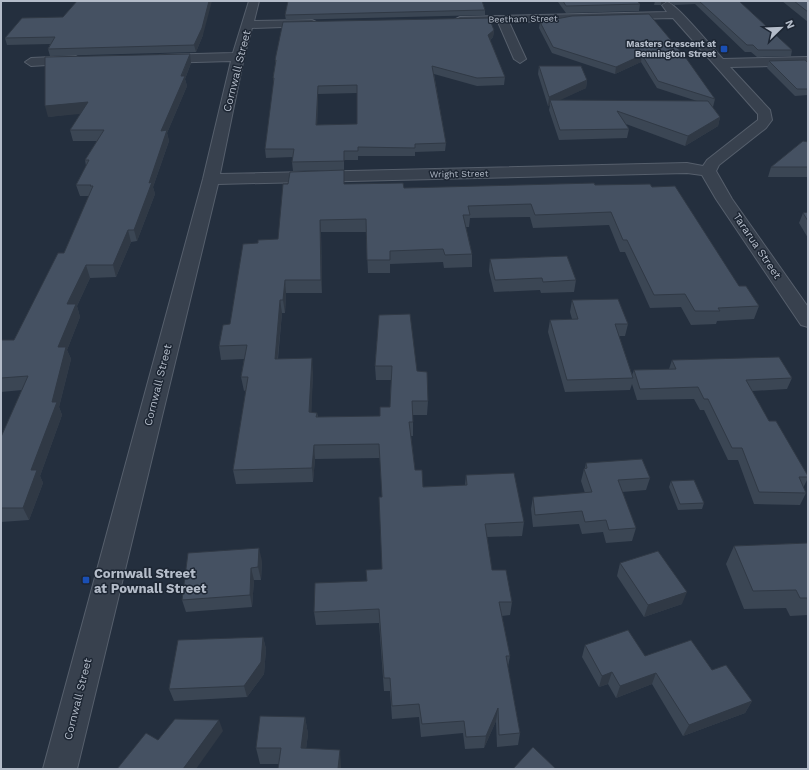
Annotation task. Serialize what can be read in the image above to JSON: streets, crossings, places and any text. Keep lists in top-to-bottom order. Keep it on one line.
{"streets":{"street":["Beetham Street","Cornwall Street","Wright Street","Tararua Street"]},"crossings":[["Cornwall Street","Wright Street"],["Wright Street","Tararua Street"]],"places":{"transit":["Masters Crescent at Bennington Street","Cornwall Street at Pownall Street"]},"north":"top right"}
